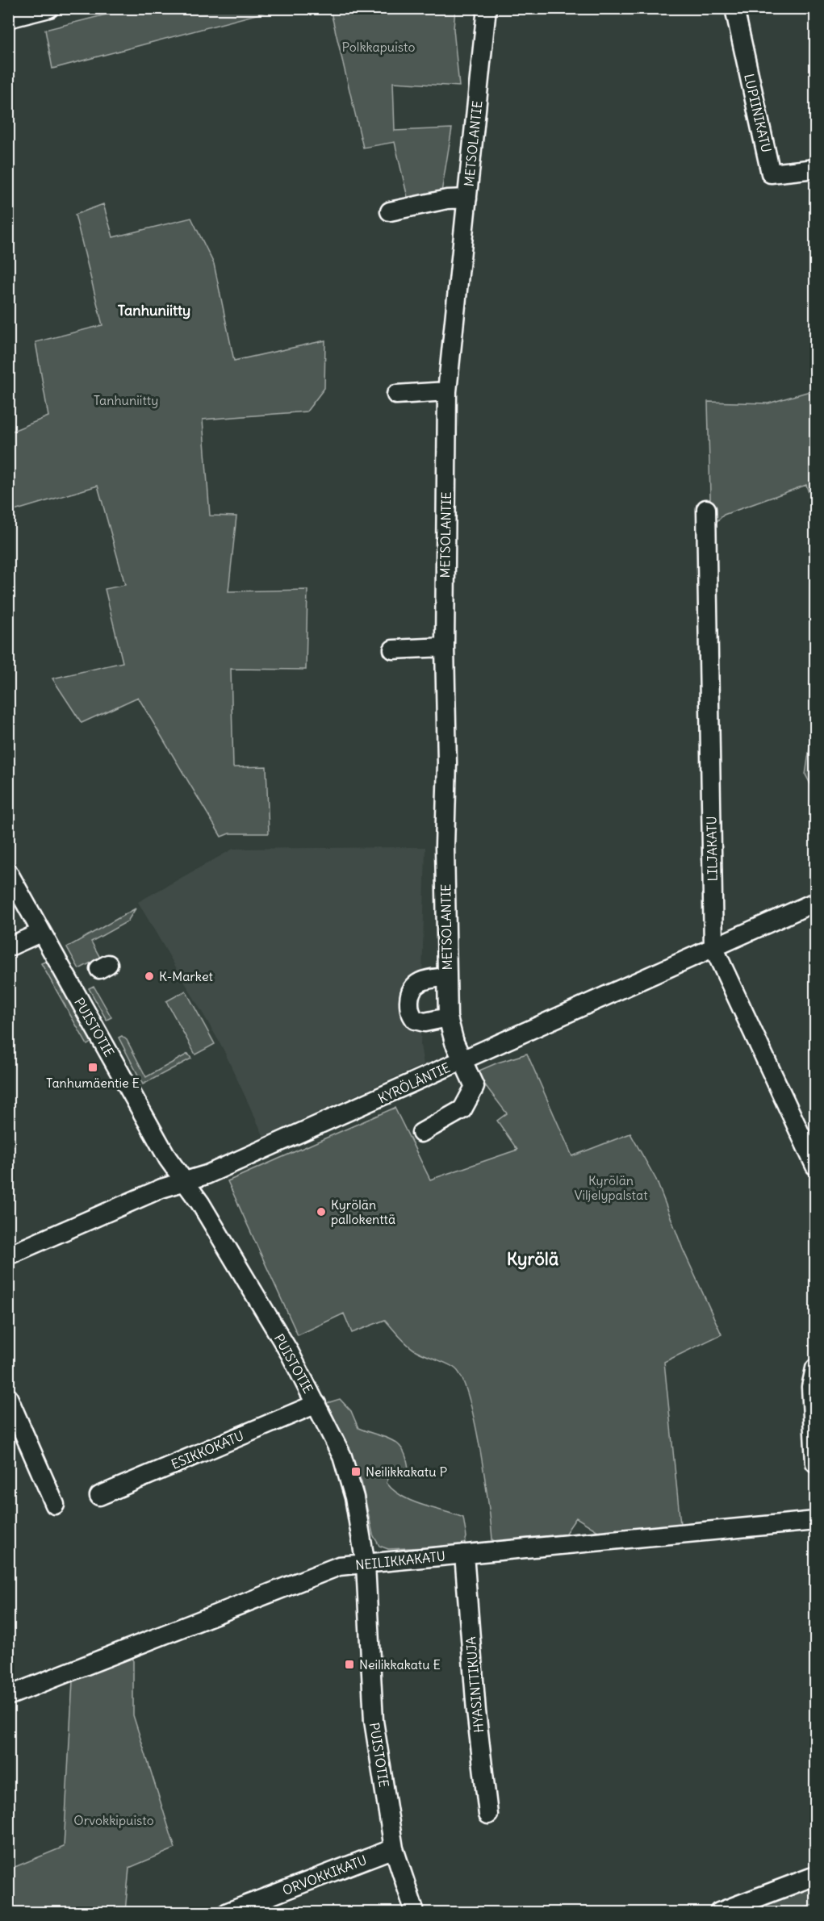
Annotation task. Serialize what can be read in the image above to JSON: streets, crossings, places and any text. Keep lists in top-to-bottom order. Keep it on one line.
{"streets":{"street":["LUPIINIKATU","METSOLANTIE","LILJAKATU","PUISTOTIE","KYRÖLÄNTIE","ESIKKOKATU","NEILIKKAKATU","HYASINTTIKUJA","ORVOKKIKATU"]},"crossings":[["METSOLANTIE","KYRÖLÄNTIE"],["LILJAKATU","KYRÖLÄNTIE"],["PUISTOTIE","KYRÖLÄNTIE"],["PUISTOTIE","ESIKKOKATU"],["PUISTOTIE","NEILIKKAKATU"],["PUISTOTIE","ORVOKKIKATU"],["NEILIKKAKATU","HYASINTTIKUJA"]],"districts":["Tanhuniitty","Kyrölä"],"parks":["Polkkapuisto","Tanhuniitty","Kyrölän Viljelypalstat","Orvokkipuisto"],"places":{"other":["K-Market","Kyrölän pallokenttä"],"transit":["Tanhumäentie E","Neilikkakatu P","Neilikkakatu E"]}}
